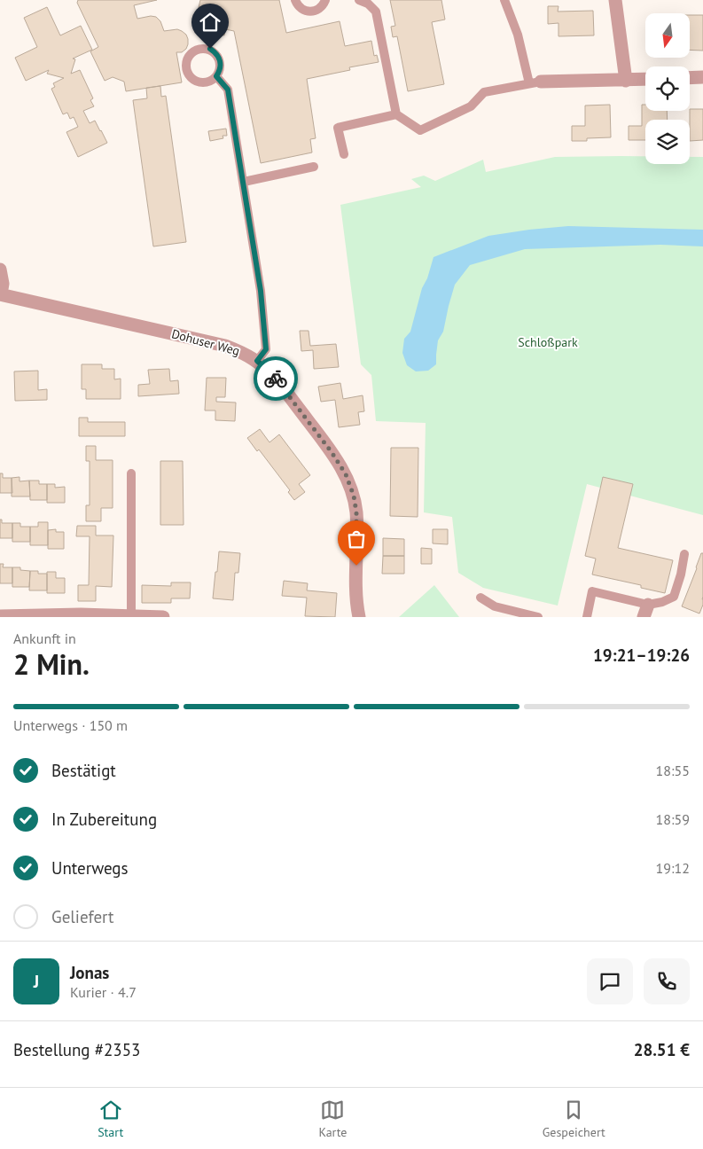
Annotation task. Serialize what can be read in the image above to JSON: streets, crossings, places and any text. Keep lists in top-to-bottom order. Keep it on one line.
{"streets":{"street":["Dohuser Weg"]},"parks":["Schloßpark"],"north":"bottom","page":{"heading":["2 Min.","Ankunft in","19:21–19:26"],"panel":["Jonas","Kurier · 4.7","Bestellung #2353","28.51 €"],"bar":"Unterwegs · 150 m","list":[["Bestätigt","18:55"],["In Zubereitung","18:59"],["Unterwegs","19:12"],"Geliefert"],"round":"J","tabs":["Start","Karte","Gespeichert"]}}
